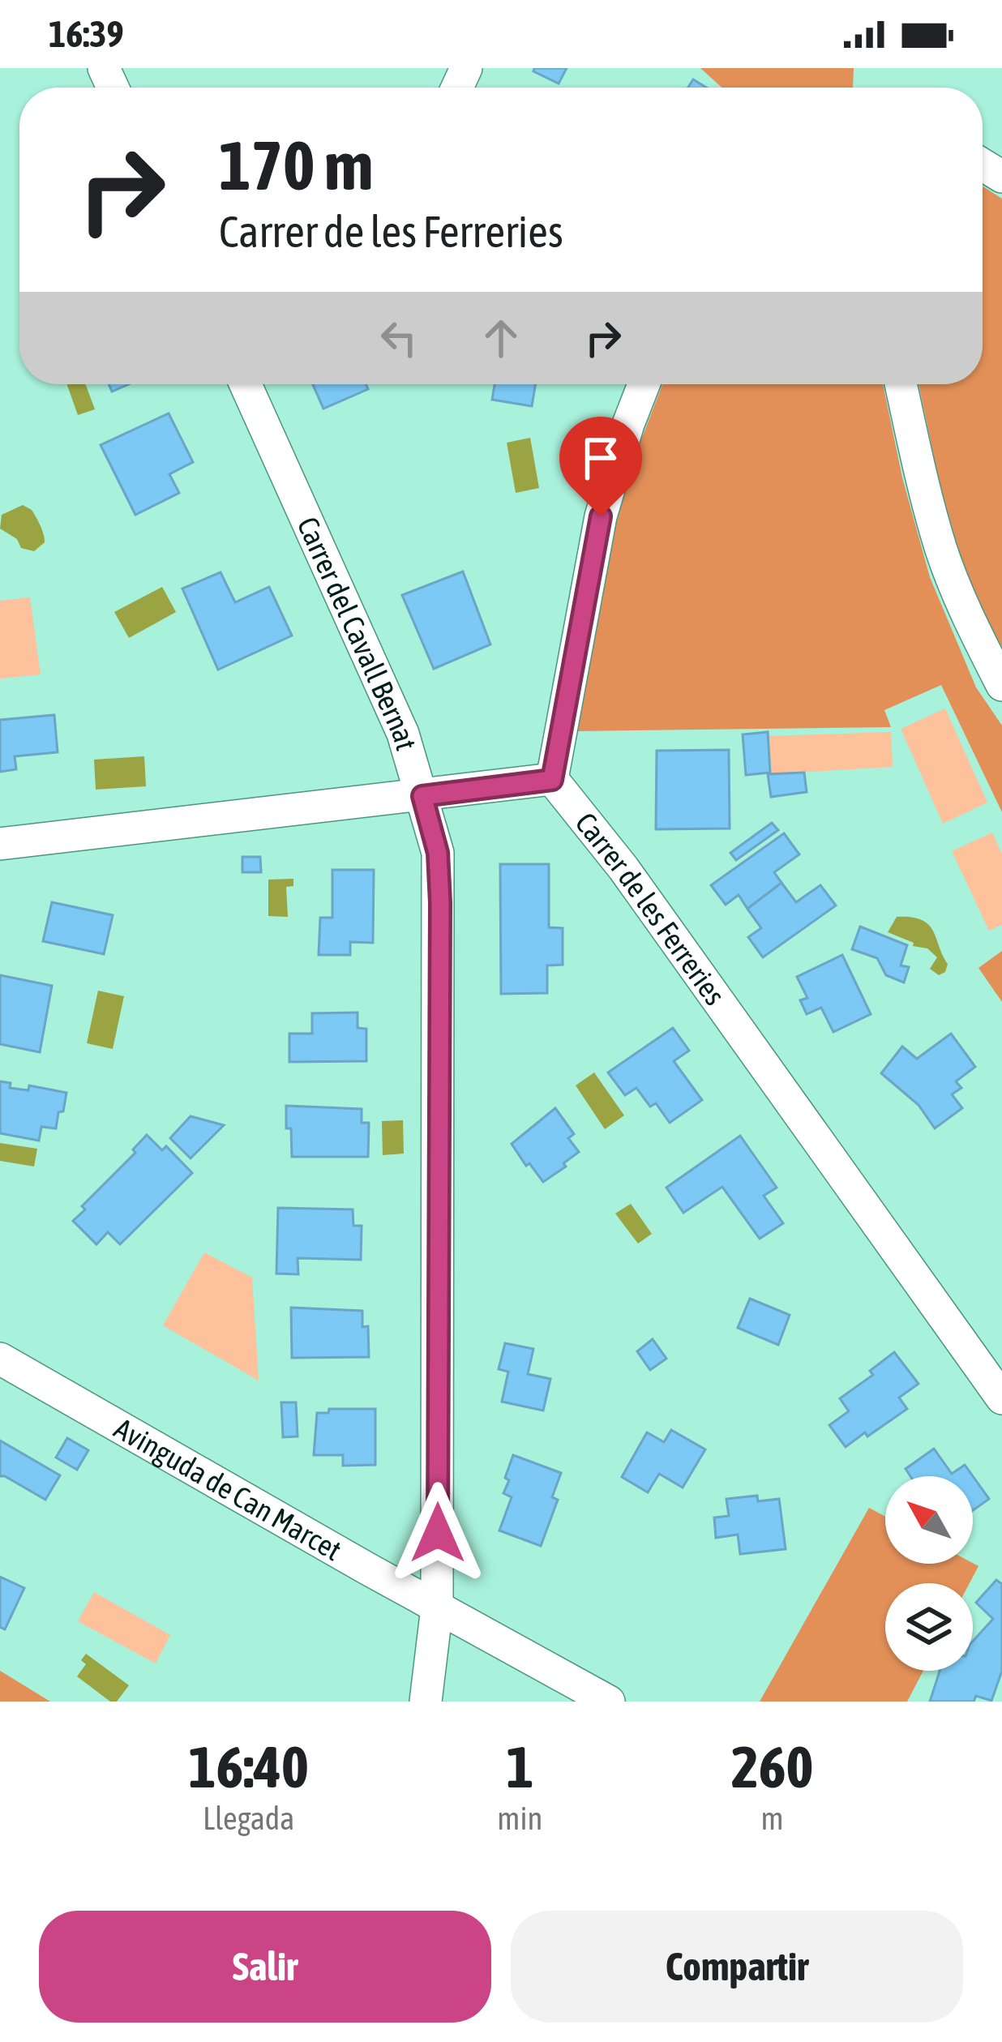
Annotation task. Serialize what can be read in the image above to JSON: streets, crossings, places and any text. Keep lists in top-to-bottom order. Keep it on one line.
{"streets":{"street":["Carrer del Cavall Bernat","Carrer de les Ferreries","Avinguda de Can Marcet"]},"crossings":[["Carrer del Cavall Bernat","Avinguda de Can Marcet"]],"north":"top left","page":{"status":"16:39","turn":["170 m","Carrer de les Ferreries"],"eta":["16:40","Llegada","1","min","260","m"],"buttons":["Salir","Compartir"]}}
